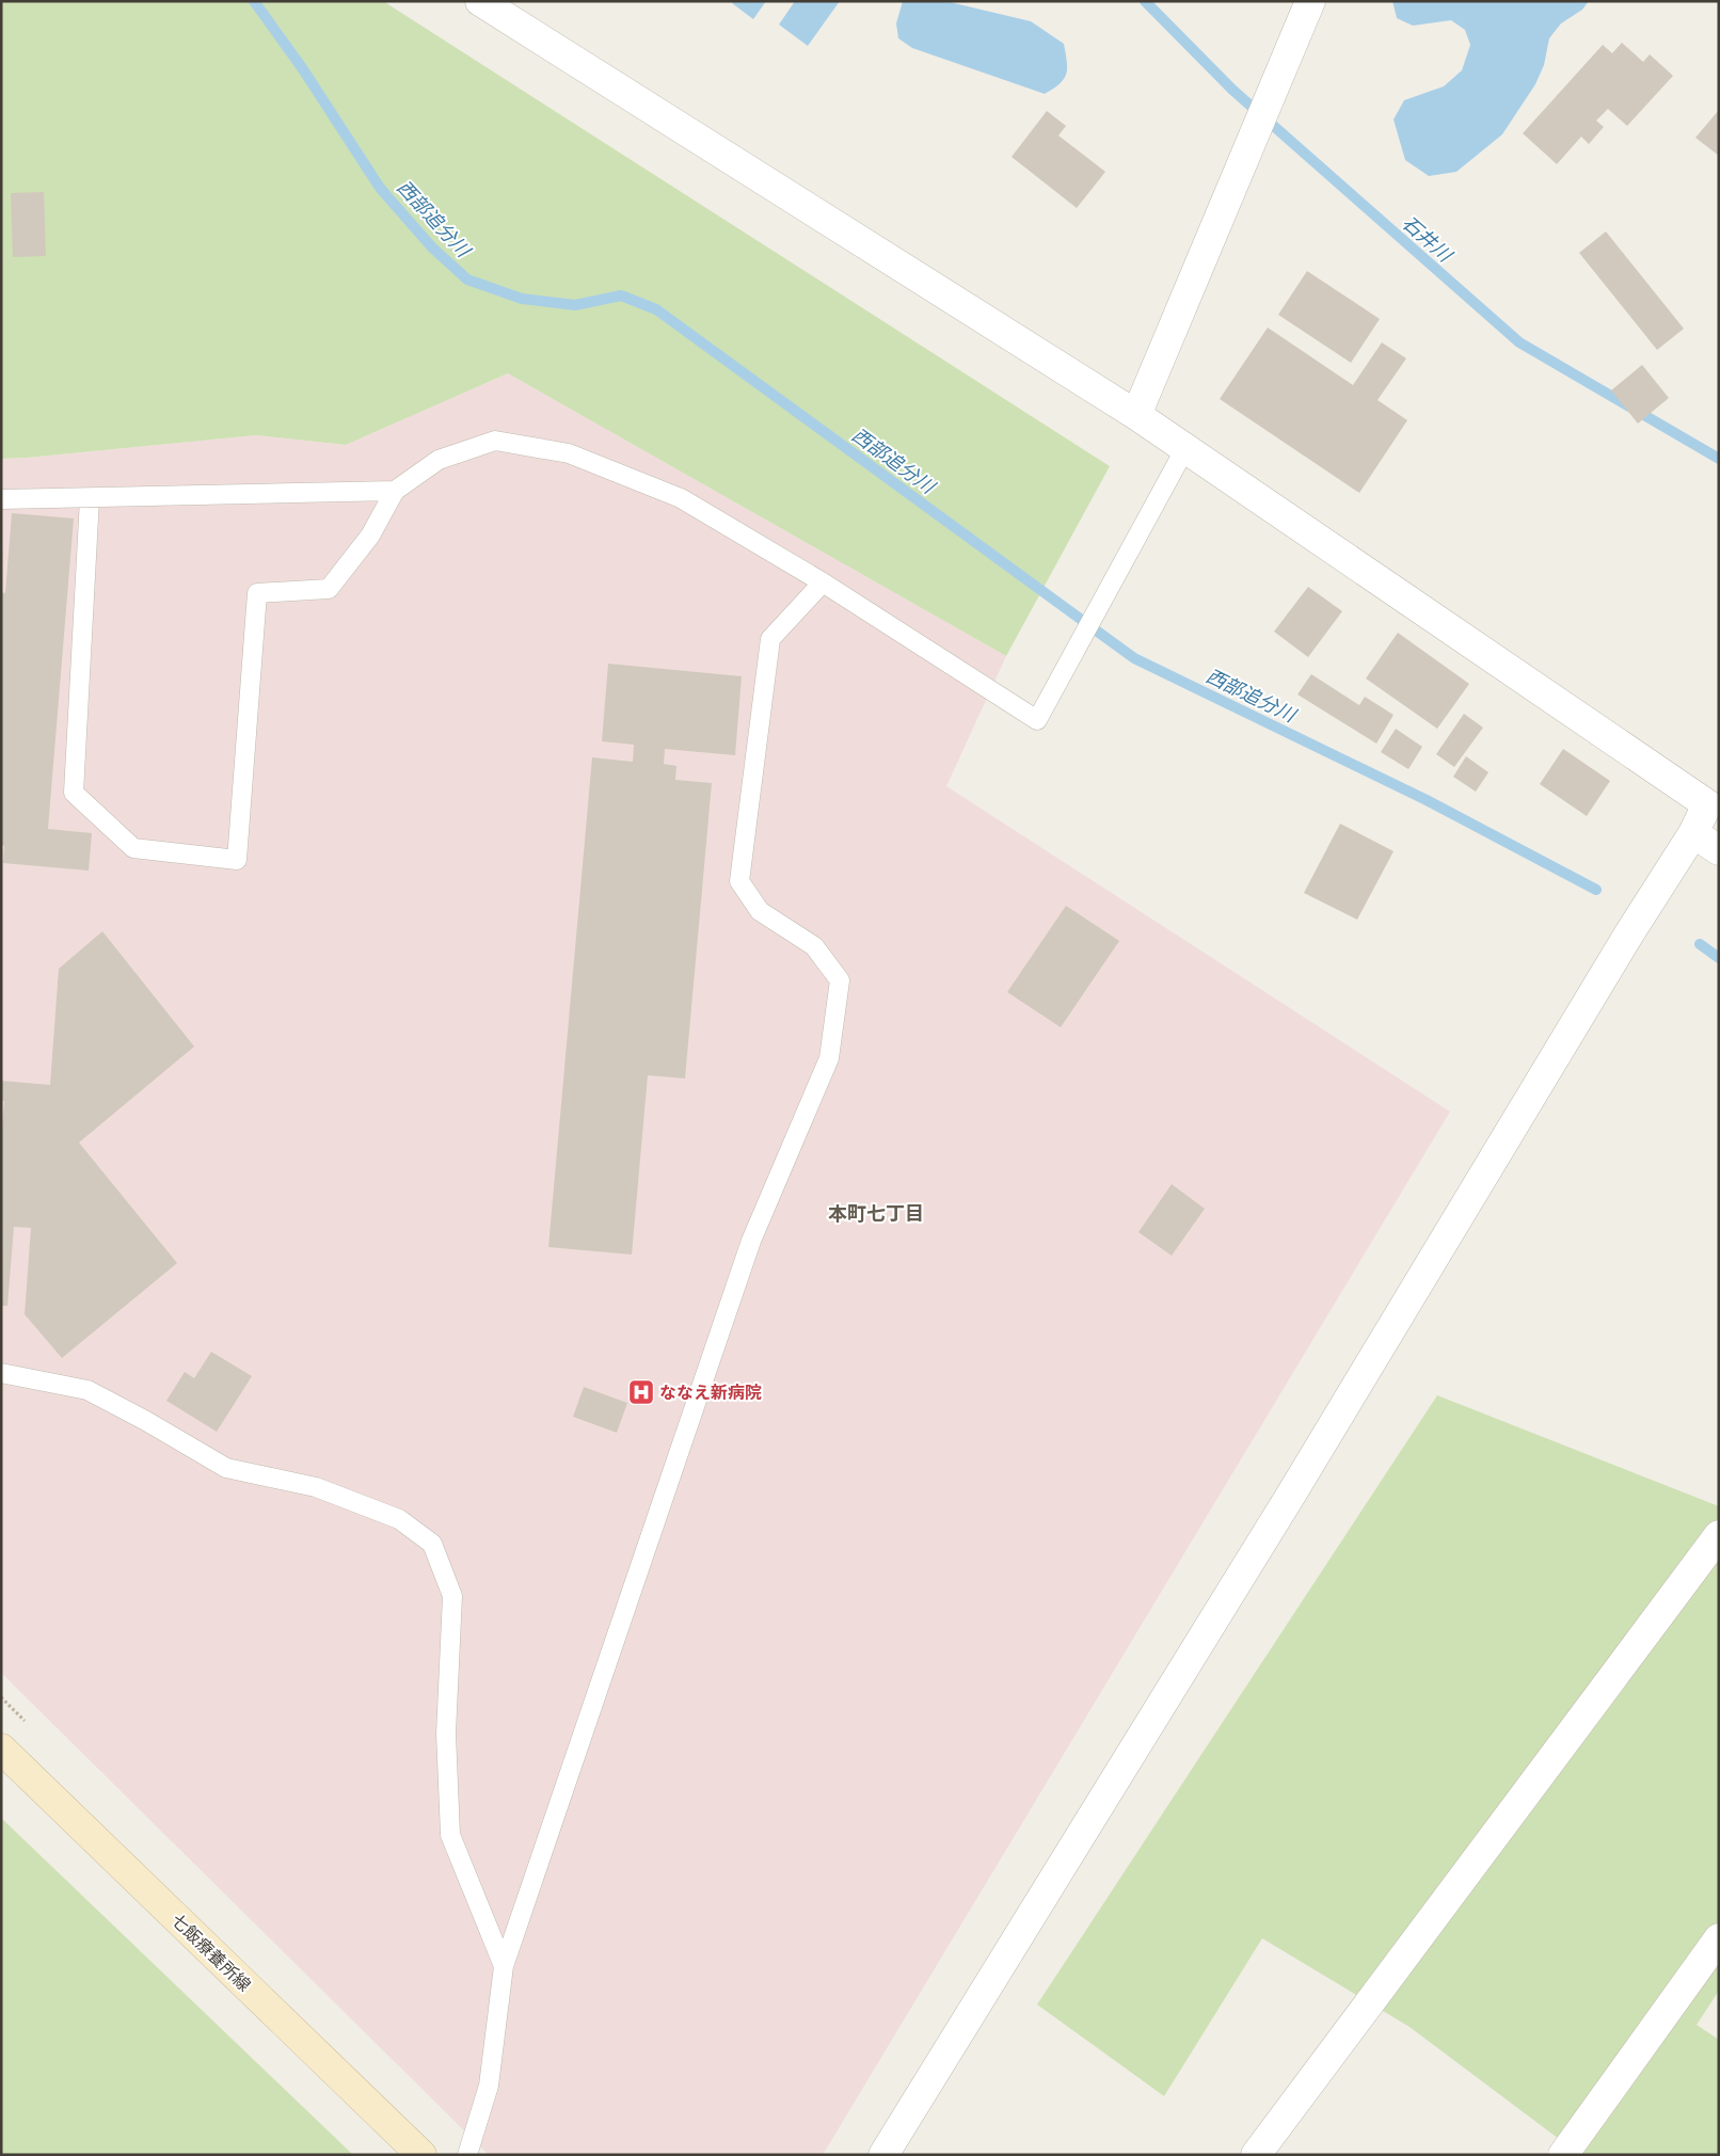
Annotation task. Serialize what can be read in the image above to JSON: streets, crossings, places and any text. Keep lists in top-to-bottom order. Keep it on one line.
{"streets":{"main road":["七飯療養所線"]},"districts":["本町七丁目"],"water":["西部追分川","石井川"],"places":{"hospital":["ななえ新病院"]}}
